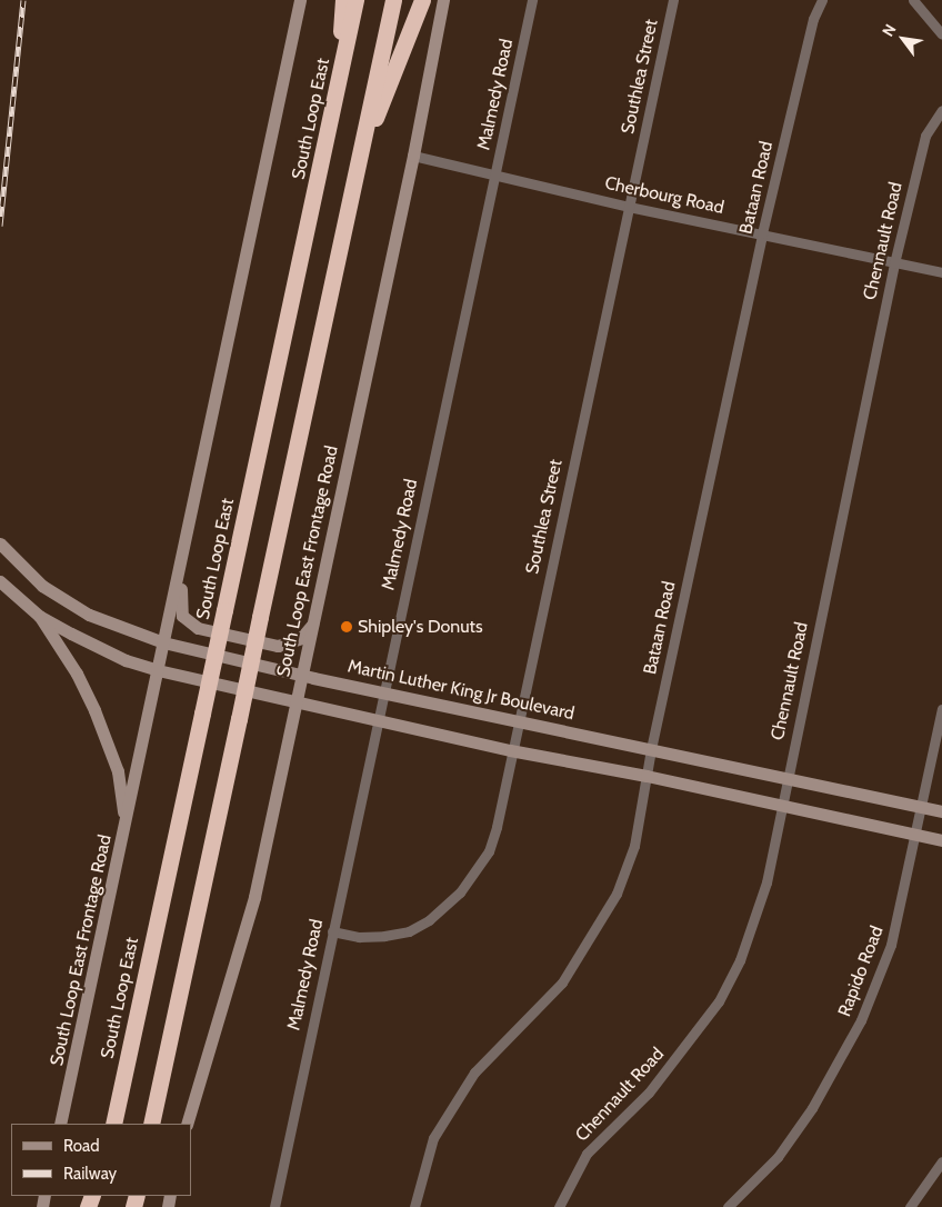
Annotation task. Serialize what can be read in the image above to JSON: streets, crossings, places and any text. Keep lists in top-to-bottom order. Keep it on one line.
{"streets":{"highway":["South Loop East"],"main road":["South Loop East Frontage Road","Martin Luther King Jr Boulevard"],"street":["Southlea Street","Malmedy Road","Bataan Road","Cherbourg Road","Chennault Road","Rapido Road"]},"crossings":[["Southlea Street","Malmedy Road"],["Southlea Street","Cherbourg Road"],["Southlea Street","Martin Luther King Jr Boulevard"],["Malmedy Road","Cherbourg Road"],["Malmedy Road","Martin Luther King Jr Boulevard"],["Bataan Road","Cherbourg Road"],["Bataan Road","Martin Luther King Jr Boulevard"],["Cherbourg Road","Chennault Road"],["Cherbourg Road","South Loop East Frontage Road"],["Chennault Road","Martin Luther King Jr Boulevard"],["South Loop East Frontage Road","Martin Luther King Jr Boulevard"],["Martin Luther King Jr Boulevard","Rapido Road"]],"places":["Shipley's Donuts"],"legend":["Road","Railway"],"north":"top left"}
